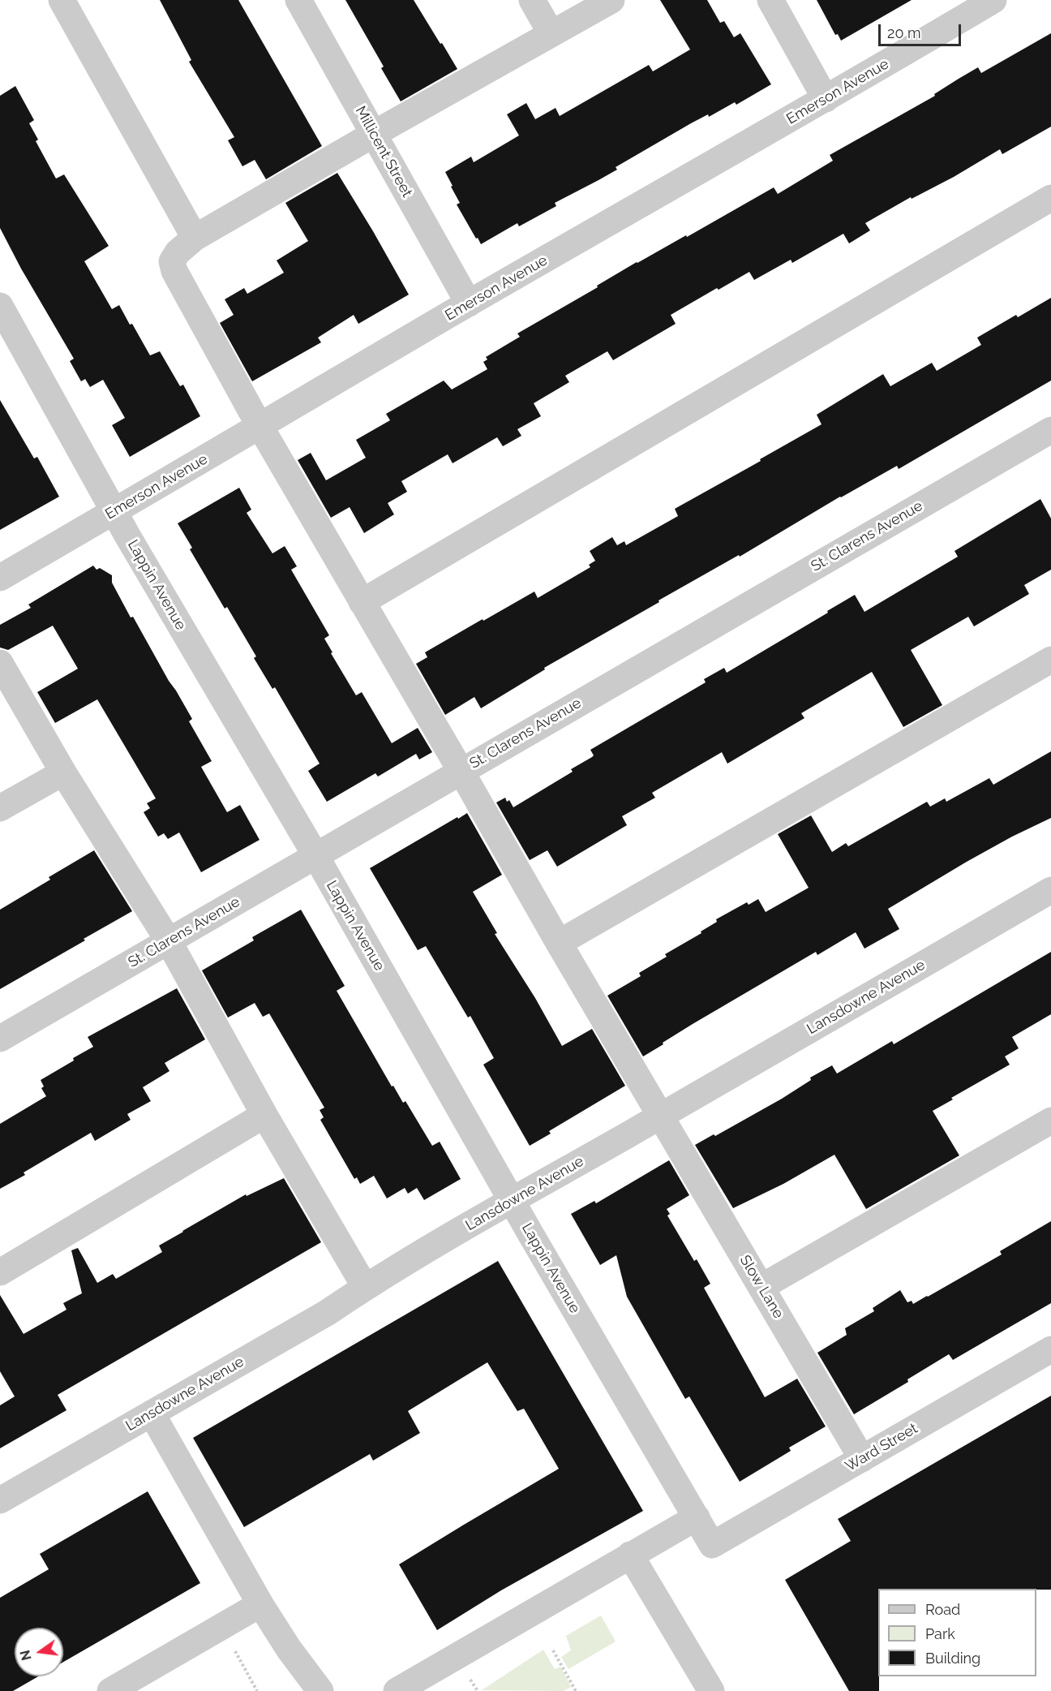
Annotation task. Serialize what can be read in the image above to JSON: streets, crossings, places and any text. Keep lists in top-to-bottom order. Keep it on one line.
{"streets":{"street":["Emerson Avenue","Millicent Street","St. Clarens Avenue","Lappin Avenue","Lansdowne Avenue","Slow Lane","Ward Street"]},"crossings":[["Emerson Avenue","Millicent Street"],["Emerson Avenue","Lappin Avenue"],["Emerson Avenue","Slow Lane"],["St. Clarens Avenue","Lappin Avenue"],["St. Clarens Avenue","Slow Lane"],["Lappin Avenue","Lansdowne Avenue"],["Lappin Avenue","Ward Street"],["Lansdowne Avenue","Slow Lane"],["Slow Lane","Ward Street"]],"legend":["Road","Park","Building"],"scale_bar":"20 m","north":"left"}
